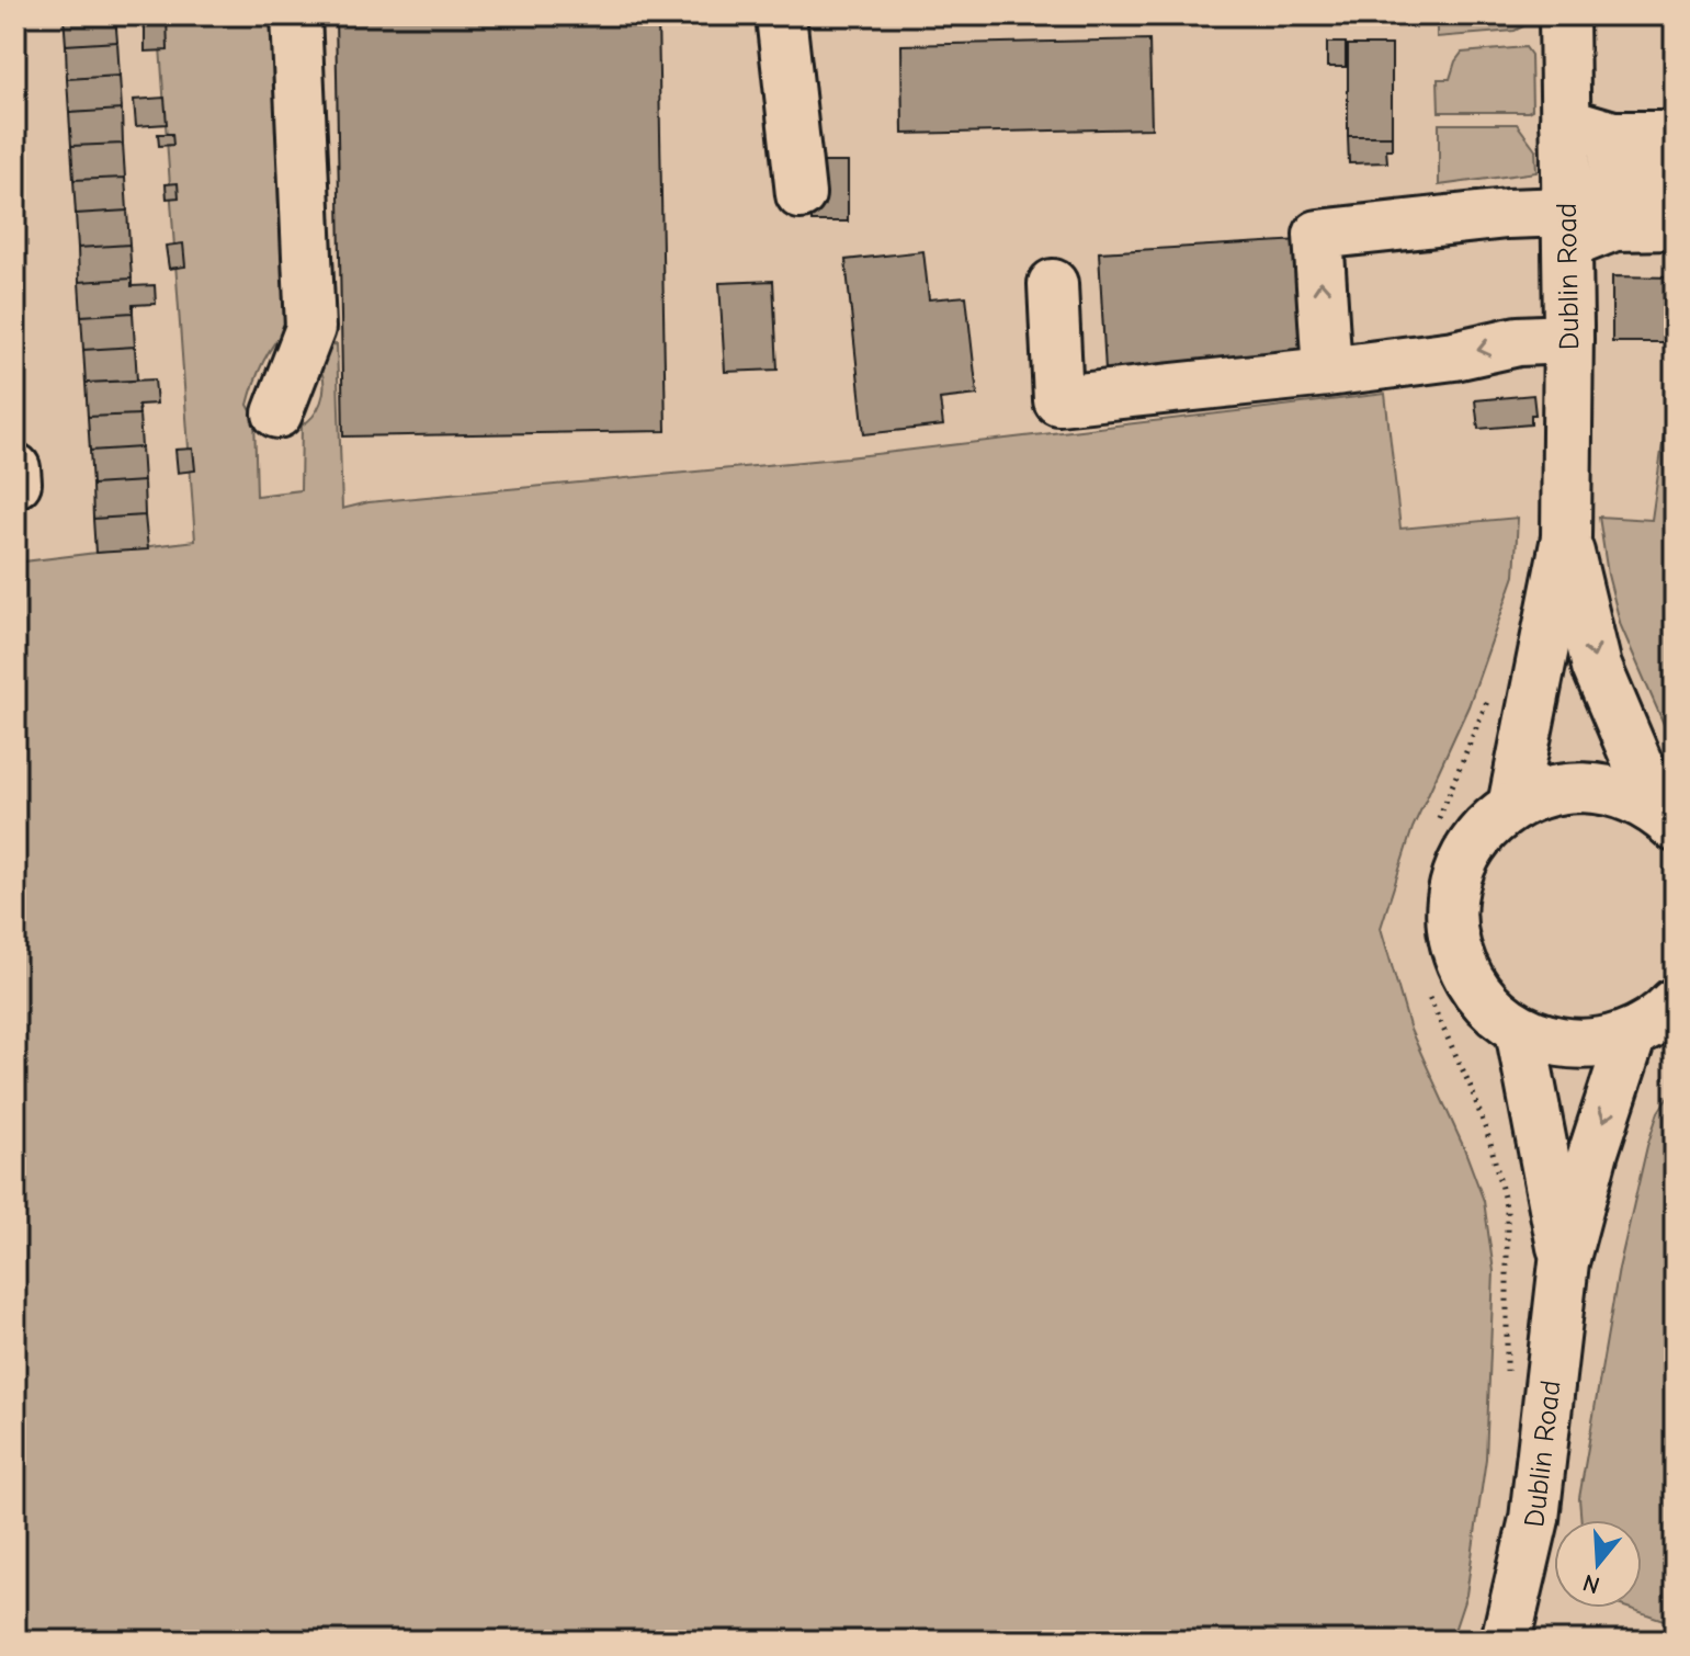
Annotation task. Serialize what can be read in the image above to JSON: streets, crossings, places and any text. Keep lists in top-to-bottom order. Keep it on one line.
{"streets":{"main road":["Dublin Road"]},"north":"bottom"}
